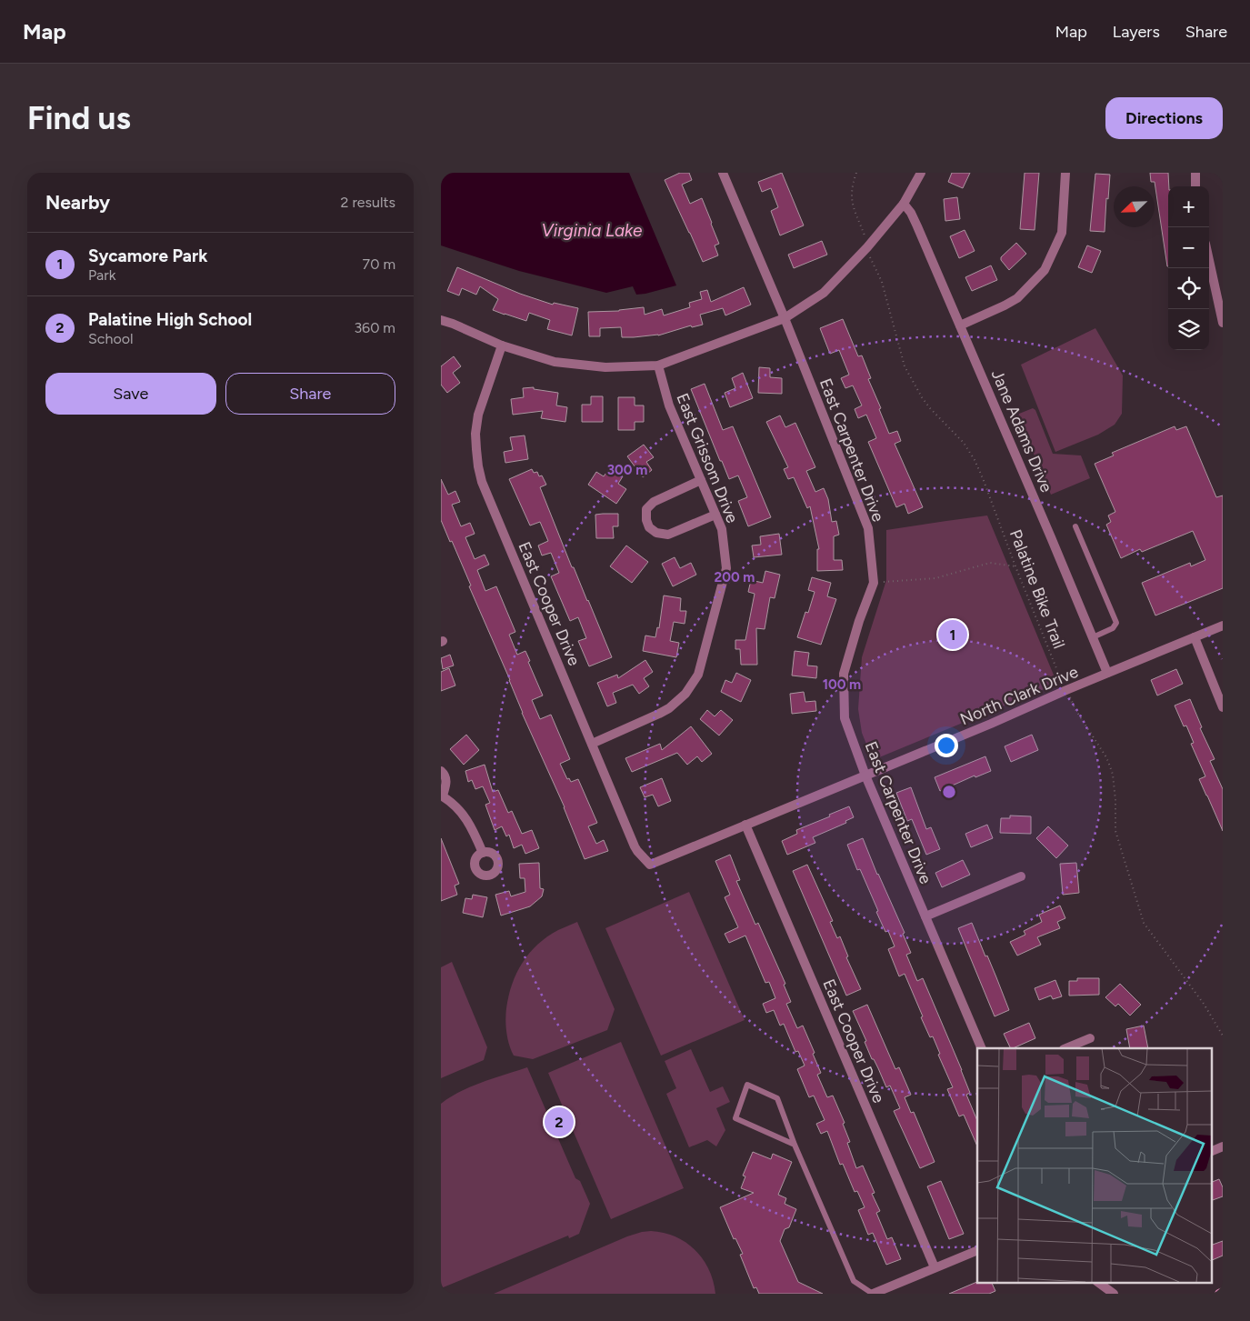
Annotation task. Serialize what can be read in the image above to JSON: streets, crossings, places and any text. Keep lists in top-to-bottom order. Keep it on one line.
{"streets":{"street":["Jane Adams Drive","East Carpenter Drive","East Grissom Drive","East Cooper Drive","North Clark Drive"],"path":["Palatine Bike Trail"]},"crossings":[["Jane Adams Drive","North Clark Drive"],["East Carpenter Drive","North Clark Drive"],["East Grissom Drive","East Cooper Drive"],["Palatine Bike Trail","North Clark Drive"],["East Cooper Drive","North Clark Drive"]],"water":["Virginia Lake"],"north":"bottom left","page":{"header":"Map","nav":["Map","Layers","Share"],"buttons":["Directions",["Save","Share"]],"title":"Find us","heading":["Nearby","2 results"],"map_buttons":["+","−"],"list":[{"mark":"1","name":"Sycamore Park","note":"Park","value":"70 m"},{"mark":"2","name":"Palatine High School","note":"School","value":"360 m"}],"pins":["1","2"]},"rings":["300 m","200 m","100 m"]}
